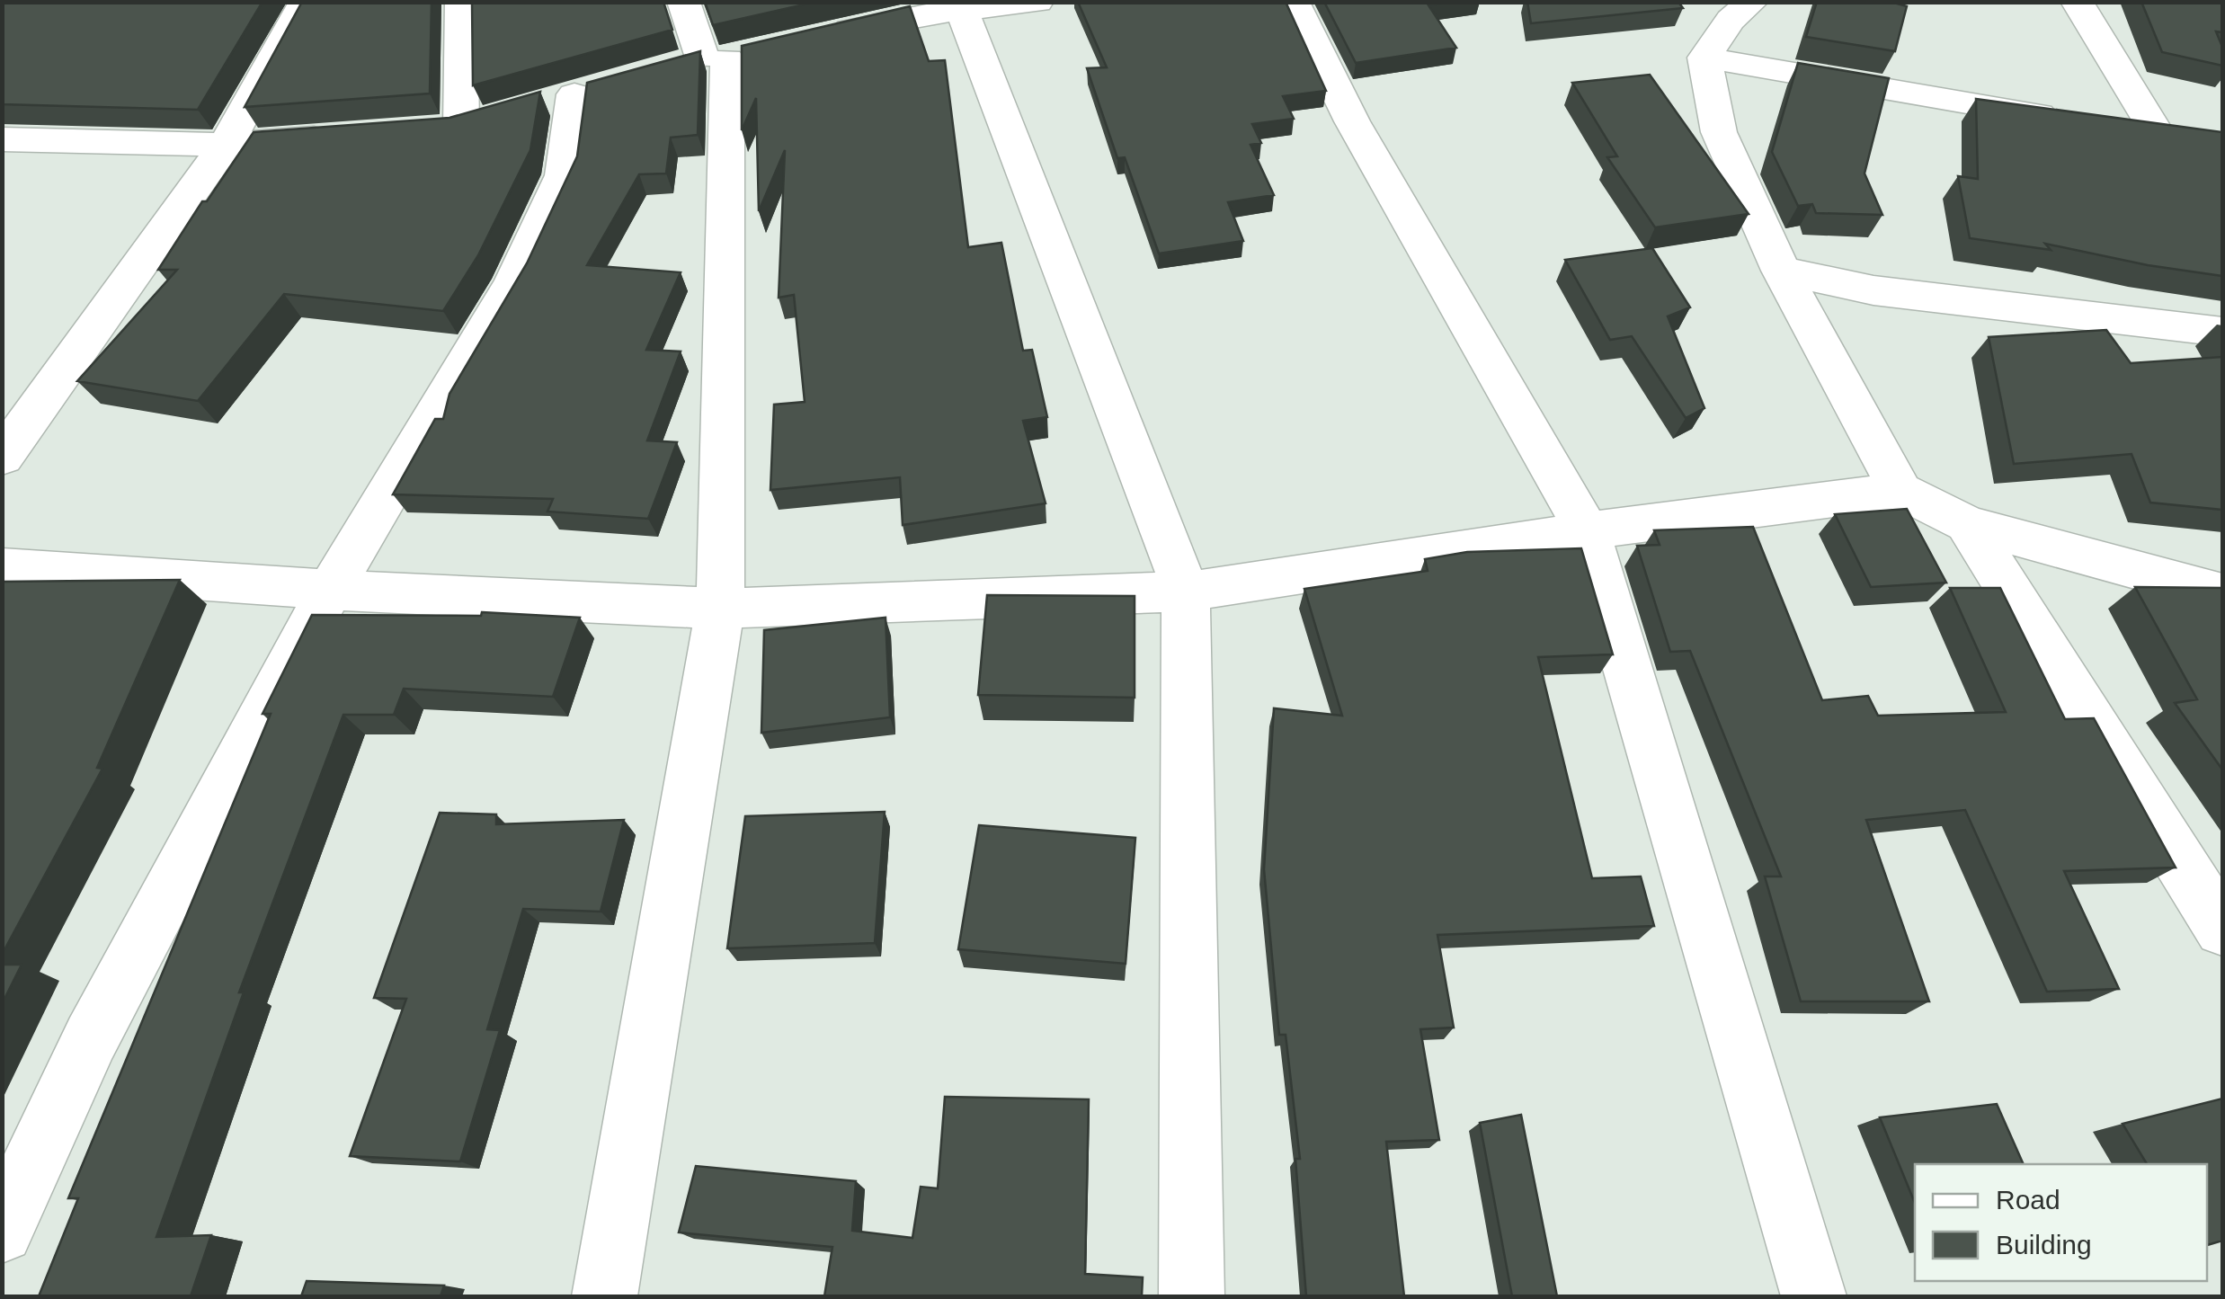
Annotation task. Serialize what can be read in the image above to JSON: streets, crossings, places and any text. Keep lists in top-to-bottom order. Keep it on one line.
{"legend":["Road","Building"]}
